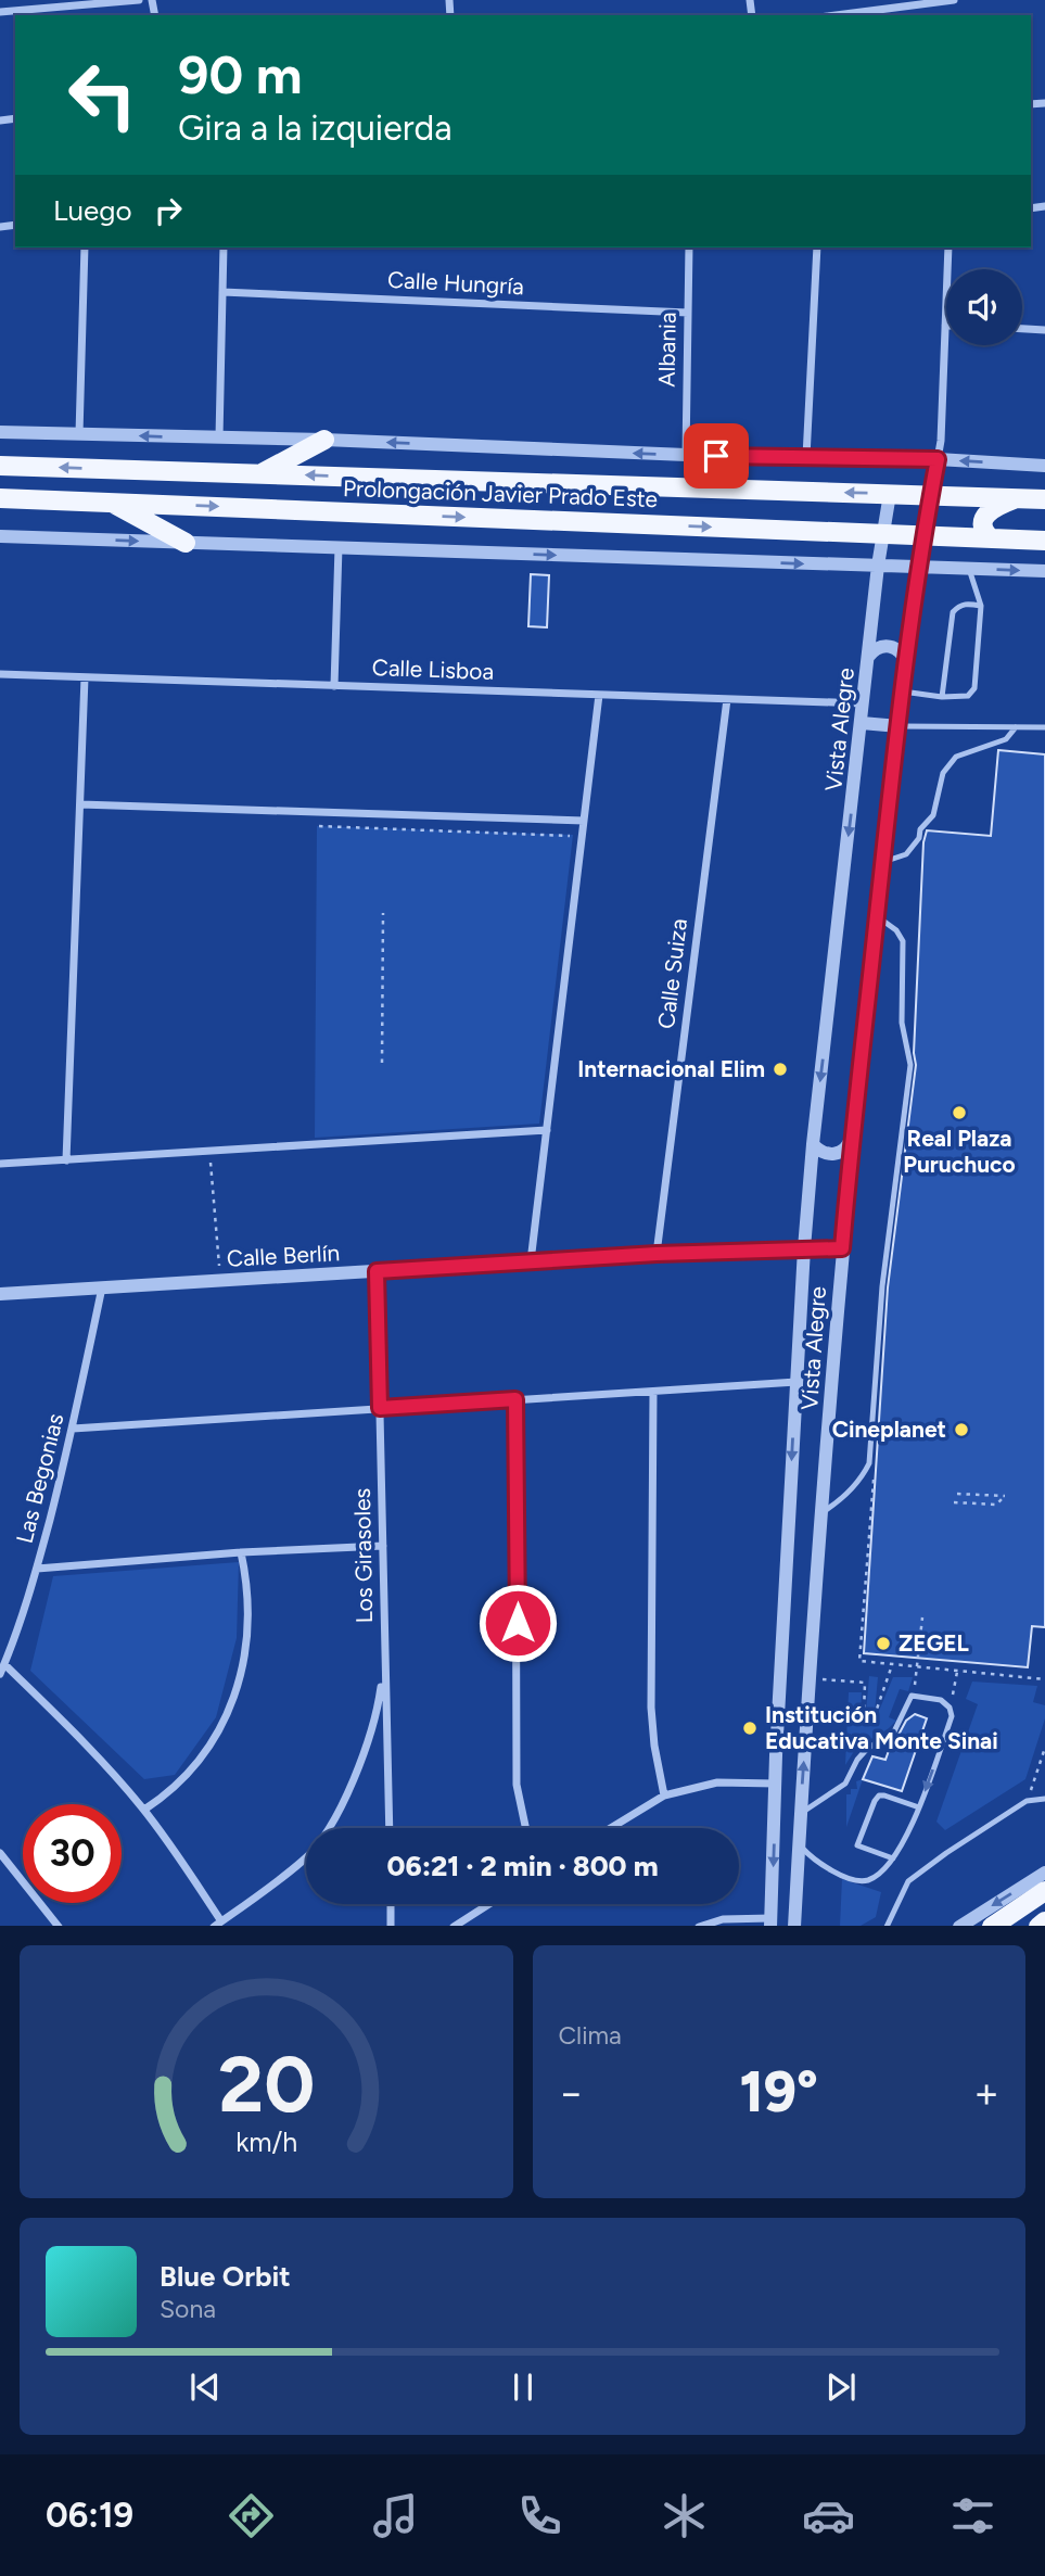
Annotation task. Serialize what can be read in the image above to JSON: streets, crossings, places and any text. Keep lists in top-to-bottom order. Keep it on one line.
{"streets":{"main road":["Prolongación Javier Prado Este"],"street":["Calle Hungría","Albania","Calle Lisboa","Vista Alegre","Calle Suiza","Calle Berlín","Las Begonias","Los Girasoles"]},"crossings":[["Calle Hungría","Albania"],["Albania","Prolongación Javier Prado Este"],["Prolongación Javier Prado Este","Vista Alegre"],["Calle Lisboa","Vista Alegre"],["Calle Lisboa","Calle Suiza"],["Vista Alegre","Calle Berlín"],["Calle Suiza","Calle Berlín"],["Calle Berlín","Las Begonias"],["Calle Berlín","Los Girasoles"]],"places":["Internacional Elim","Real Plaza Puruchuco","Cineplanet","ZEGEL","Institución Educativa Monte Sinai"],"page":{"turn":["90 m","Gira a la izquierda"],"then":"Luego","limit":"30","trip":"06:21 · 2 min · 800 m","tile":"Clima","heat":["−","19°","+"],"song":["Blue Orbit","Sona"],"tabs":"06:19","gauge":["20","km/h"]}}
